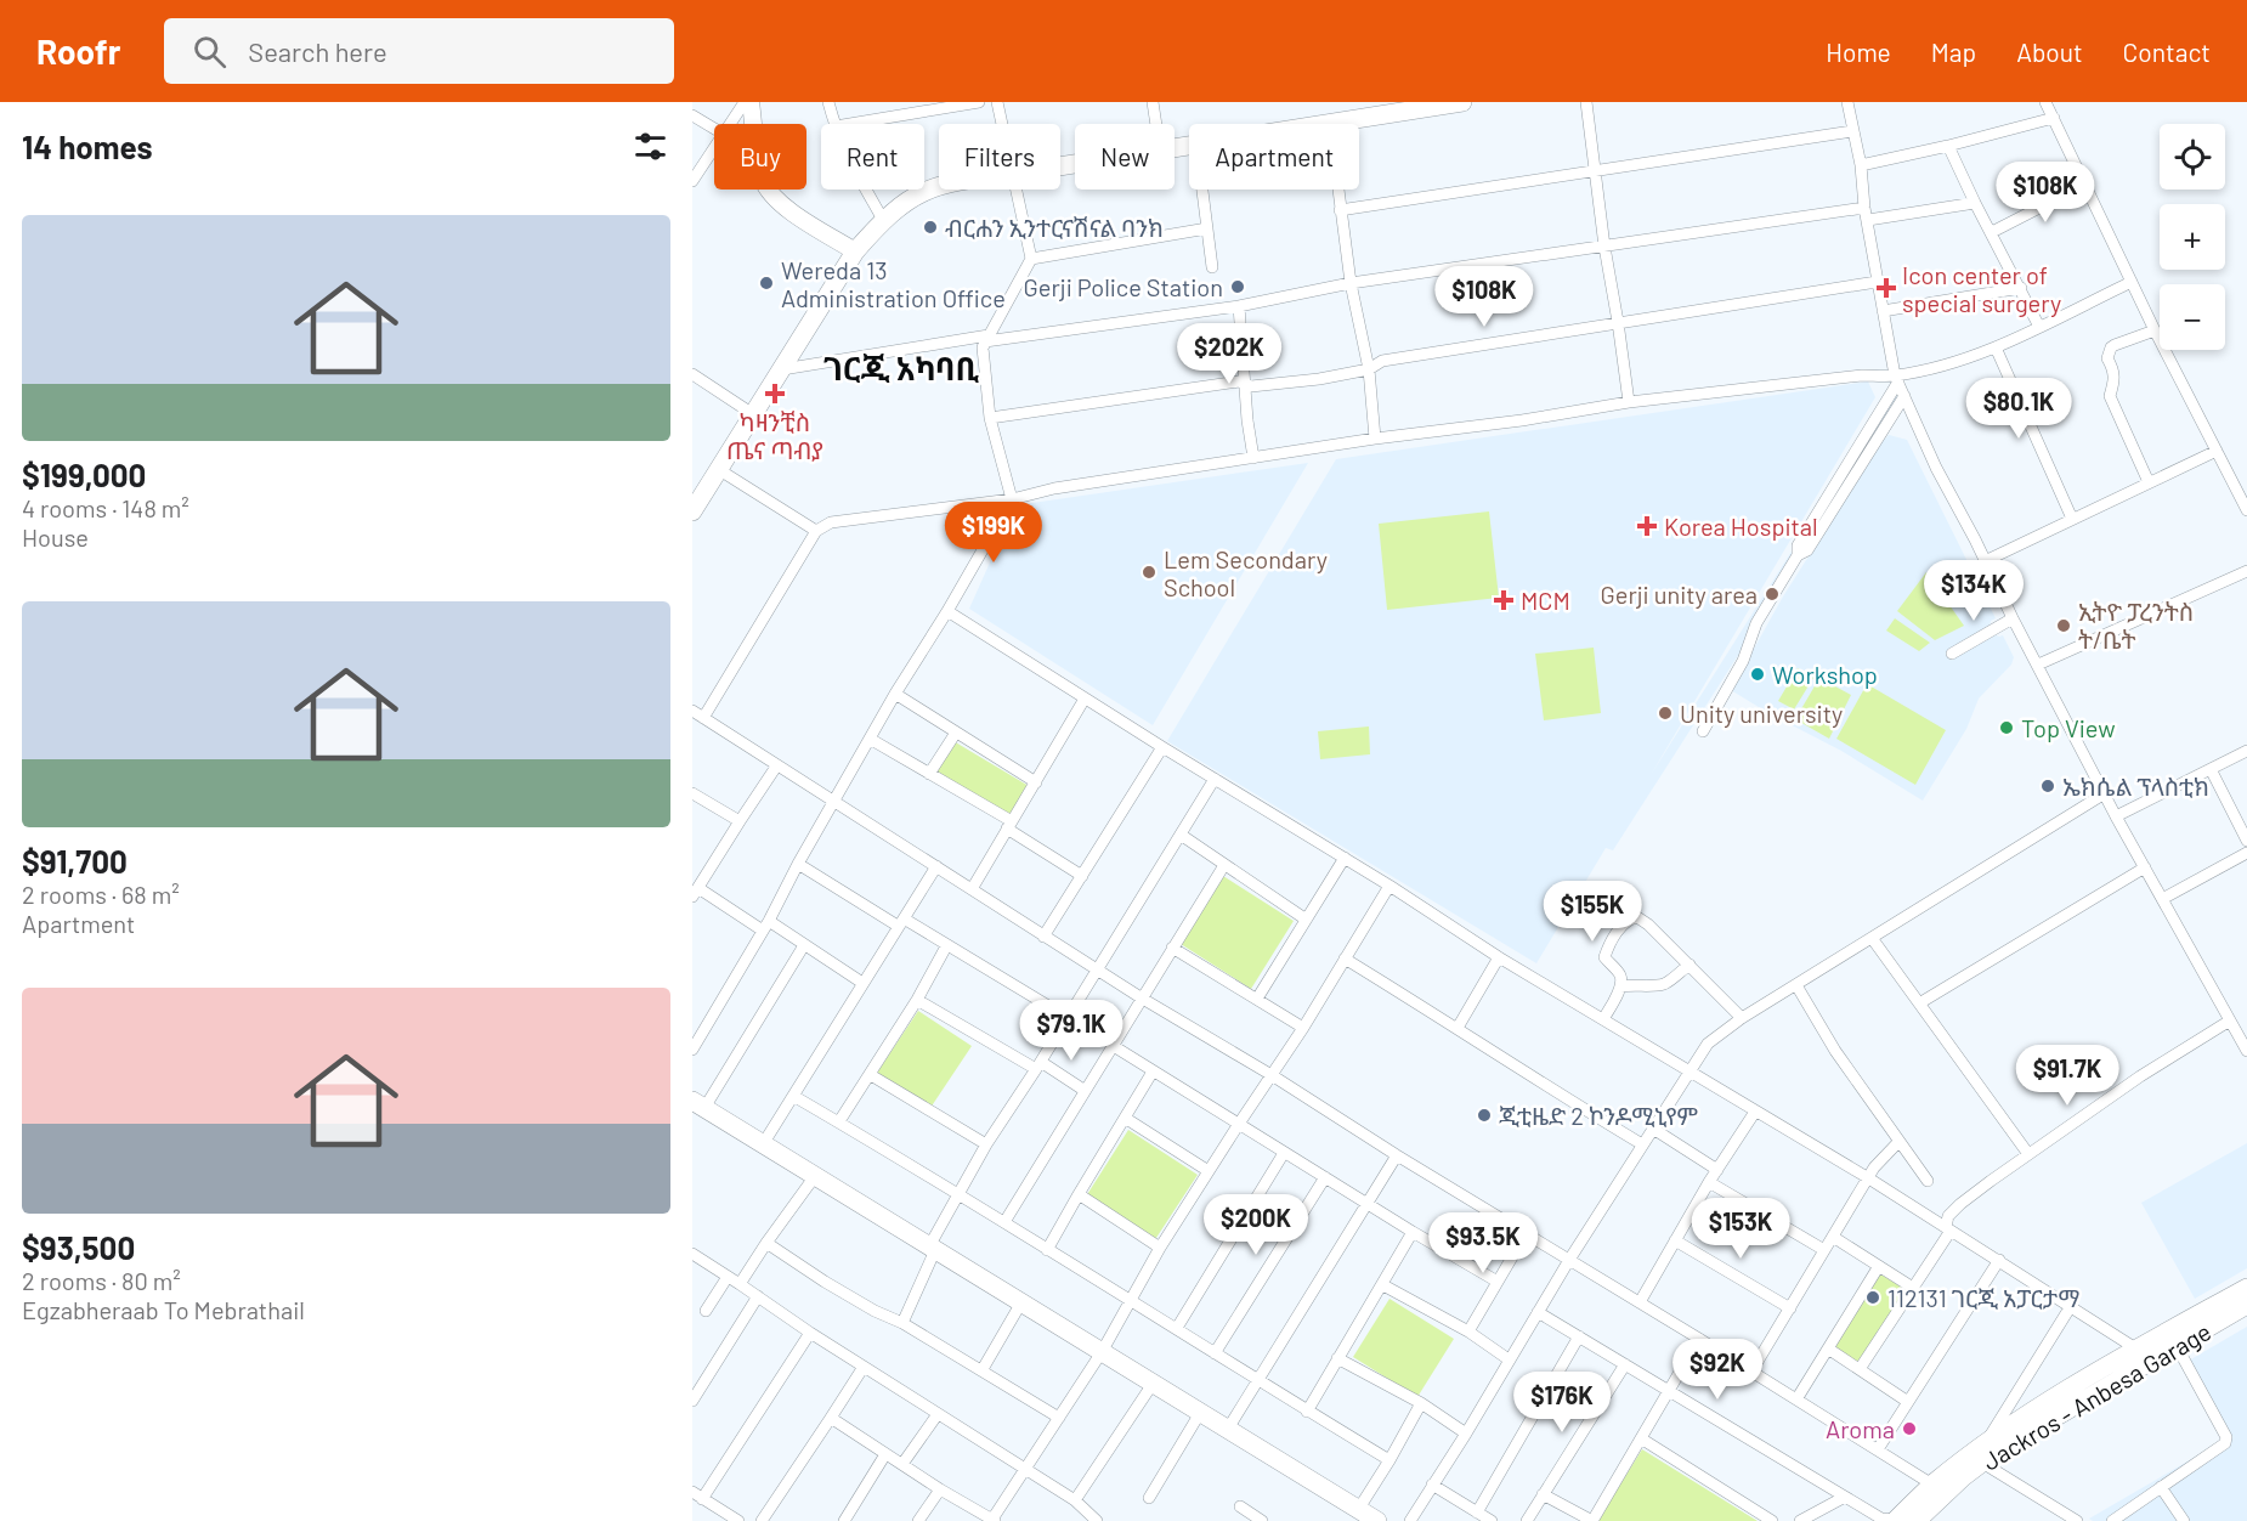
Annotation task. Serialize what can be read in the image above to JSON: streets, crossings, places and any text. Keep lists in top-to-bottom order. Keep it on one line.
{"streets":{"main road":["Jackros - Anbesa Garage"]},"districts":["ገርጂ አካባቢ"],"places":{"other":["ብርሐን ኢንተርናሽናል ባንክ","Wereda 13 Administration Office","Gerji Police Station","Lem Secondary School","Gerji unity area","ኢትዮ ፓረንትስ ት/ቤት","Workshop","Unity university","Top View","ኤክሴል ፕላስቲክ","ጂቲዜድ 2 ኮንዶሚኒየም","112131 ገርጂ አፓርታማ","Aroma"],"health":["Icon center of special surgery","ካዛንቺስ ጤና ጣብያ","Korea Hospital","MCM"]},"page":{"header":"Roofr","search":"Search here","nav":["Home","Map","About","Contact"],"heading":"14 homes","map_buttons":["+","−"],"chip":["Buy","Rent","Filters","New","Apartment"],"price":["$108K","$108K","$202K","$80.1K","$199K","$134K","$155K","$79.1K","$91.7K","$200K","$153K","$93.5K","$92K","$176K"],"list":[{"name":"$199,000","note":"4 rooms · 148 m² · House"},{"name":"$91,700","note":"2 rooms · 68 m² · Apartment"},{"name":"$93,500","note":"2 rooms · 80 m² · Egzabheraab To Mebrathail"}]}}
